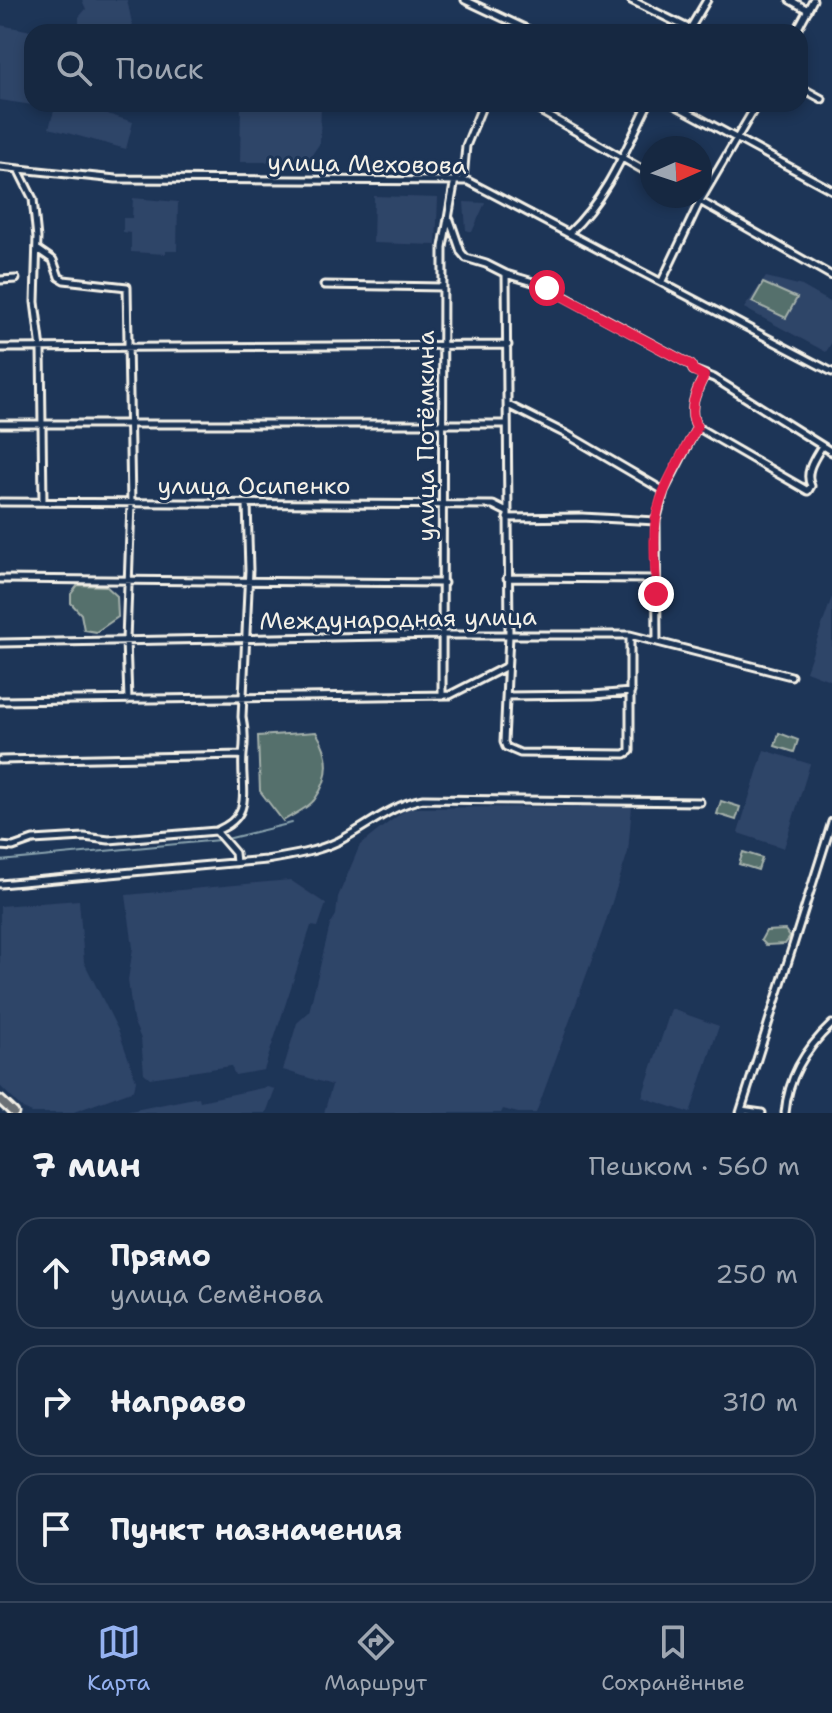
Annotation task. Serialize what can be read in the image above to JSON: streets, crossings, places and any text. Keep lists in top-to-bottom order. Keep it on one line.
{"streets":{"street":["улица Меховова","улица Потёмкина","улица Осипенко","Международная улица"]},"crossings":[["улица Меховова","улица Потёмкина"],["улица Потёмкина","улица Осипенко"],["улица Потёмкина","Международная улица"]],"north":"right","page":{"search":"Поиск","heading":["7 мин","Пешком · 560 m"],"list":[["Прямо","улица Семёнова","250 m"],["Направо","310 m"],"Пункт назначения"],"nav":["Карта","Маршрут","Сохранённые"]}}
